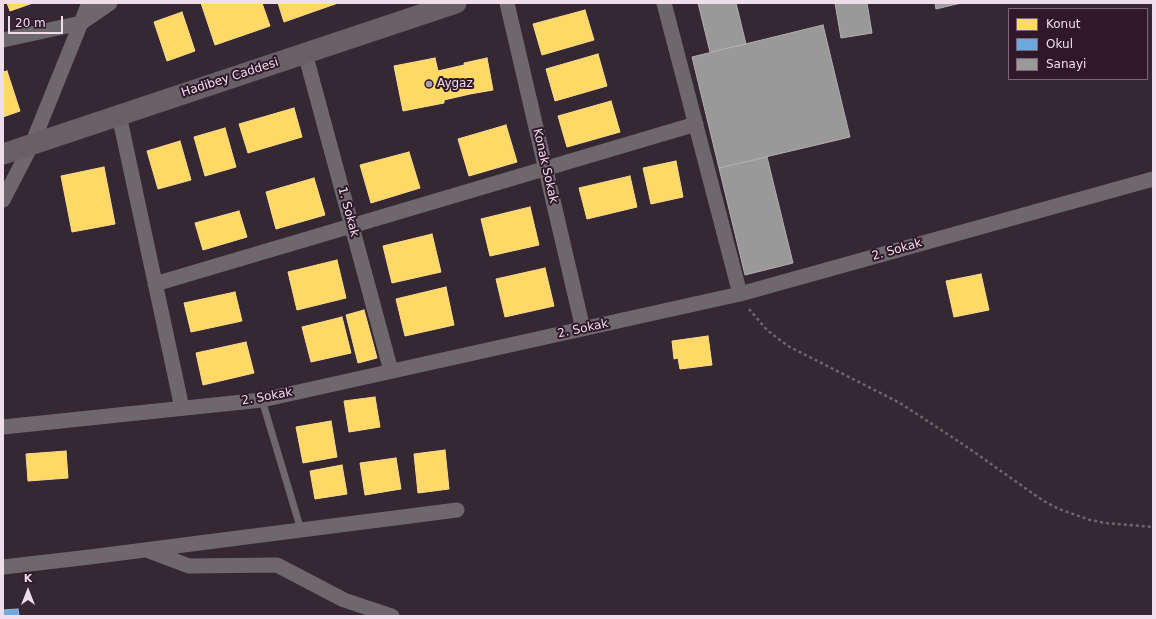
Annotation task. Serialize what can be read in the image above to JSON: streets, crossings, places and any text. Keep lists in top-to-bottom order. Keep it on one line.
{"streets":{"main road":["Hadibey Caddesi"],"street":["Konak Sokak","1. Sokak","2. Sokak"]},"crossings":[["Hadibey Caddesi","1. Sokak"],["Konak Sokak","2. Sokak"],["1. Sokak","2. Sokak"]],"places":["Aygaz"],"legend":["Konut","Okul","Sanayi"],"scale_bar":"20 m","north":"top"}
